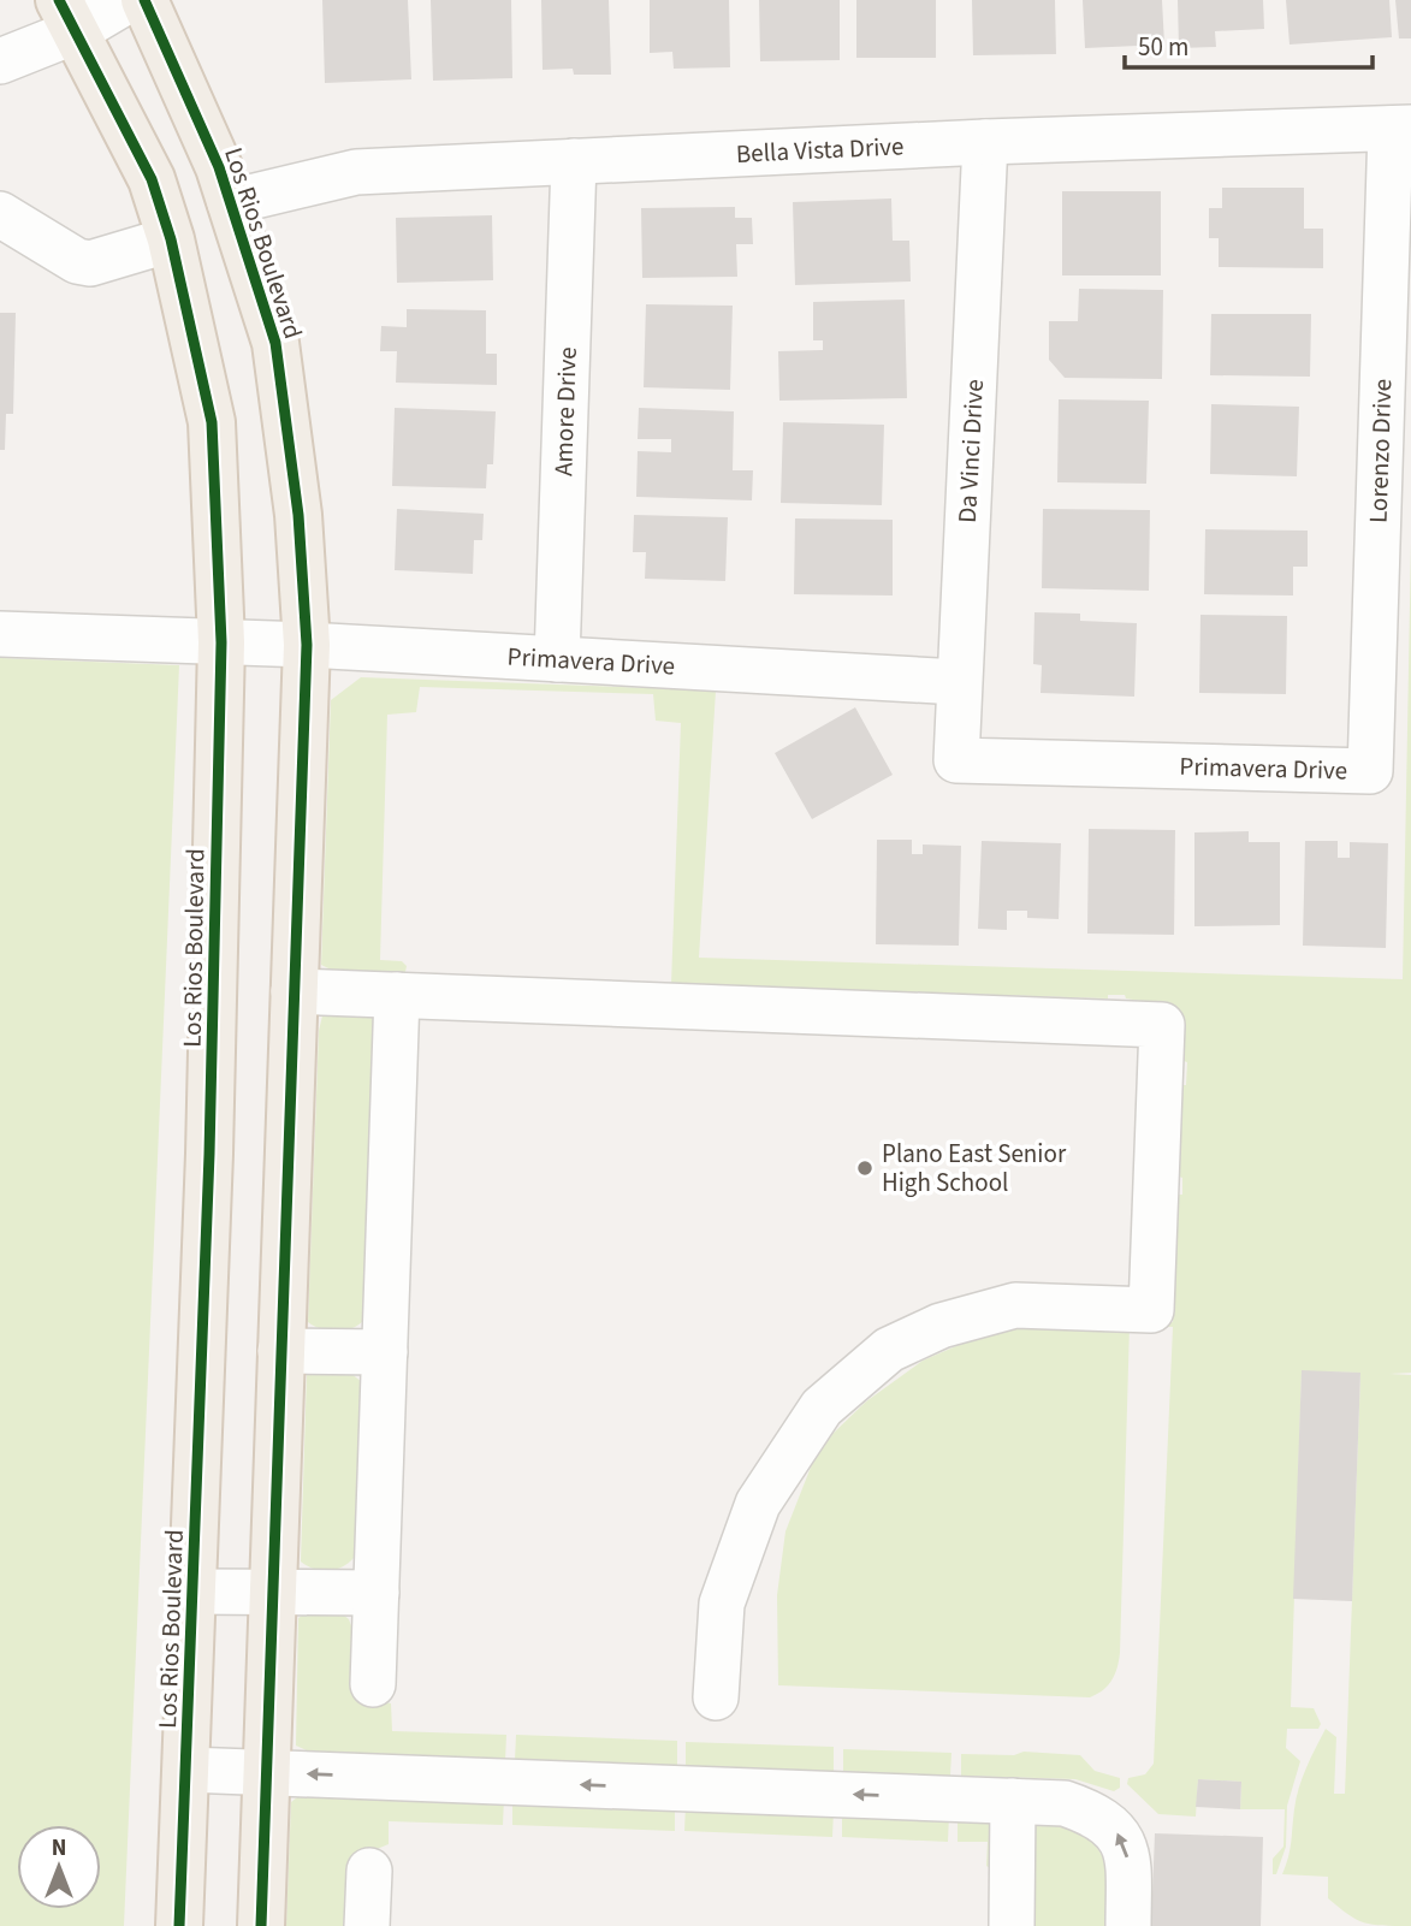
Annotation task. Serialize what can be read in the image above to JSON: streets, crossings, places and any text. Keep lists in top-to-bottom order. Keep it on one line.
{"streets":{"main road":["Los Rios Boulevard"],"street":["Bella Vista Drive","Amore Drive","Lorenzo Drive","Da Vinci Drive","Primavera Drive"]},"crossings":[["Bella Vista Drive","Los Rios Boulevard"],["Bella Vista Drive","Amore Drive"],["Bella Vista Drive","Lorenzo Drive"],["Bella Vista Drive","Da Vinci Drive"],["Los Rios Boulevard","Primavera Drive"],["Amore Drive","Primavera Drive"],["Lorenzo Drive","Primavera Drive"],["Da Vinci Drive","Primavera Drive"]],"places":["Plano East Senior High School"],"scale_bar":"50 m","north":"top"}
